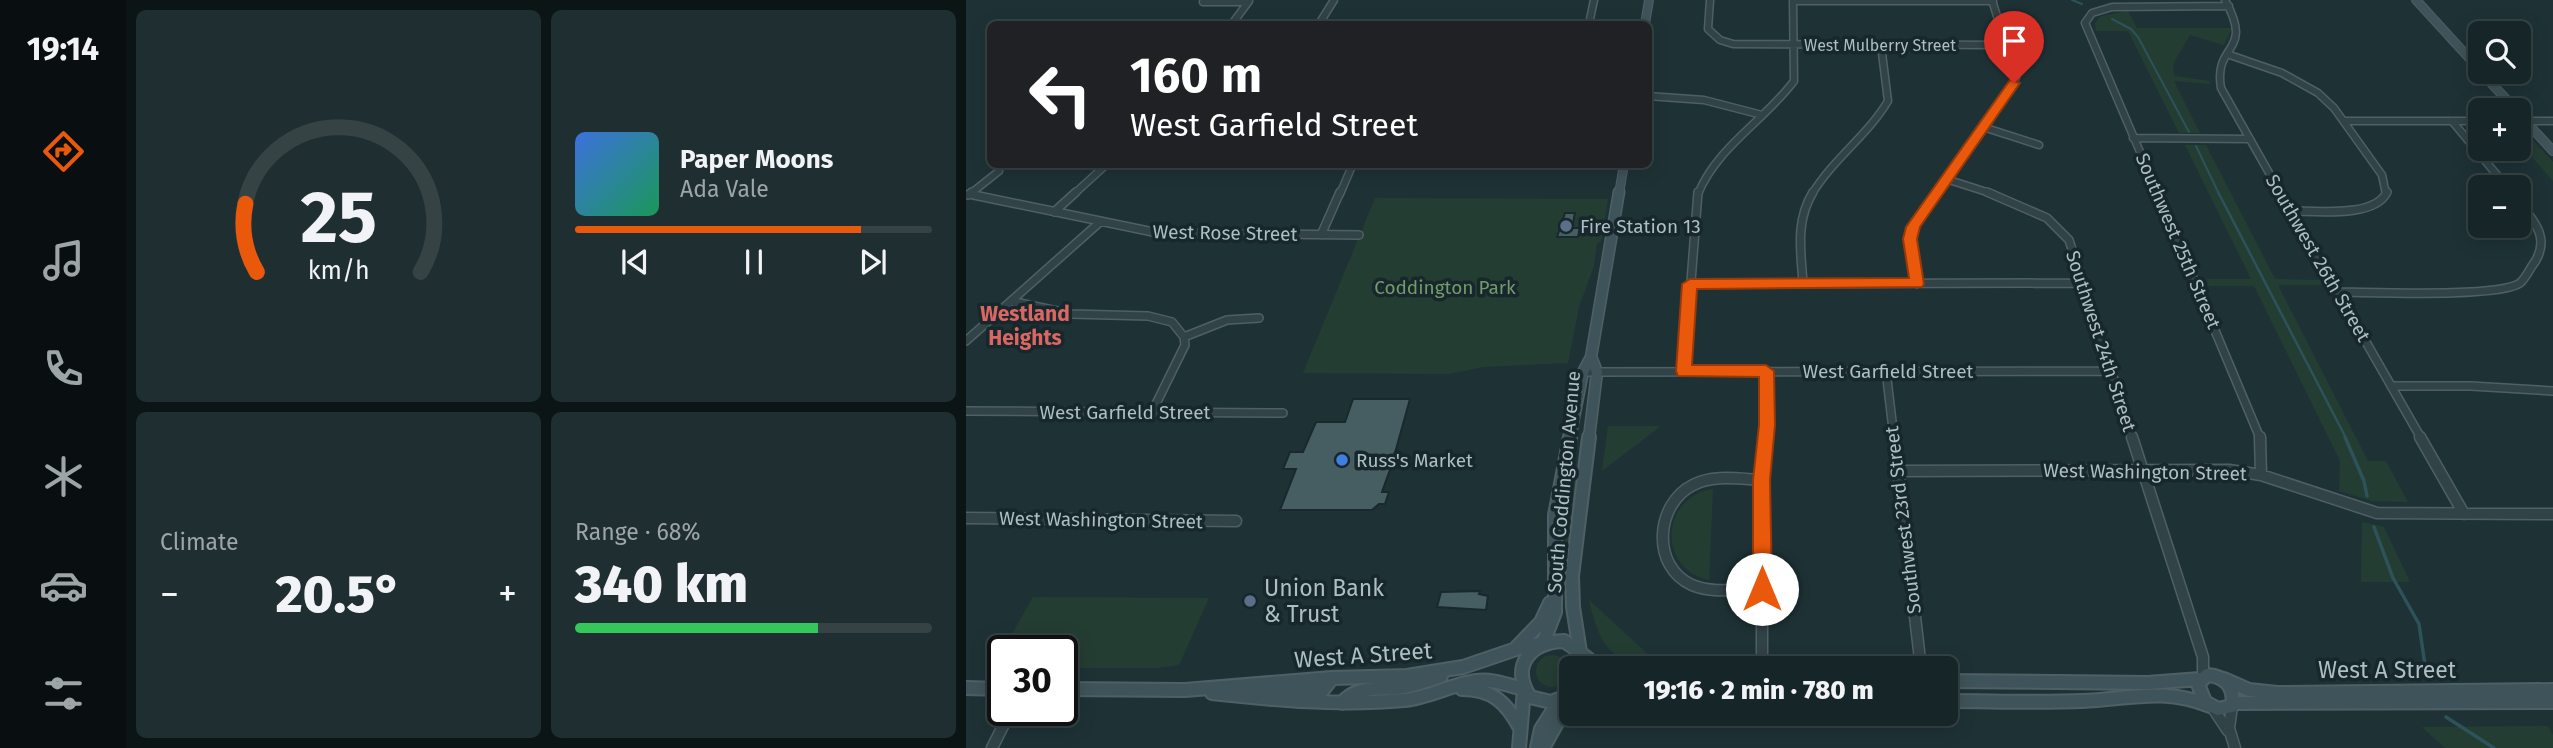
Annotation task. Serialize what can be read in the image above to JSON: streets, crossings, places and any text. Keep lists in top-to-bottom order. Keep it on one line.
{"streets":{"main road":["South Coddington Avenue","West A Street"],"street":["West Mulberry Street","West Rose Street","Southwest 25th Street","Southwest 26th Street","Southwest 24th Street","West Garfield Street","West Washington Street","Southwest 23rd Street"]},"crossings":[["Southwest 25th Street","Southwest 26th Street"],["Southwest 25th Street","West Washington Street"],["Southwest 26th Street","West Washington Street"],["Southwest 24th Street","West Garfield Street"],["Southwest 24th Street","West Washington Street"],["Southwest 24th Street","West A Street"],["West Garfield Street","South Coddington Avenue"],["West Garfield Street","Southwest 23rd Street"],["West Washington Street","Southwest 23rd Street"],["South Coddington Avenue","West A Street"]],"districts":["Westland Heights"],"parks":["Coddington Park"],"places":["Fire Station 13","Russ's Market","Union Bank & Trust"],"page":{"tabs":"19:14","map_buttons":["+","−"],"turn":["160 m","West Garfield Street"],"song":["Paper Moons","Ada Vale"],"tile":["Climate",["Range · 68%","340 km"]],"heat":["−","20.5°","+"],"limit":"30","trip":"19:16 · 2 min · 780 m","gauge":["25","km/h"]}}
